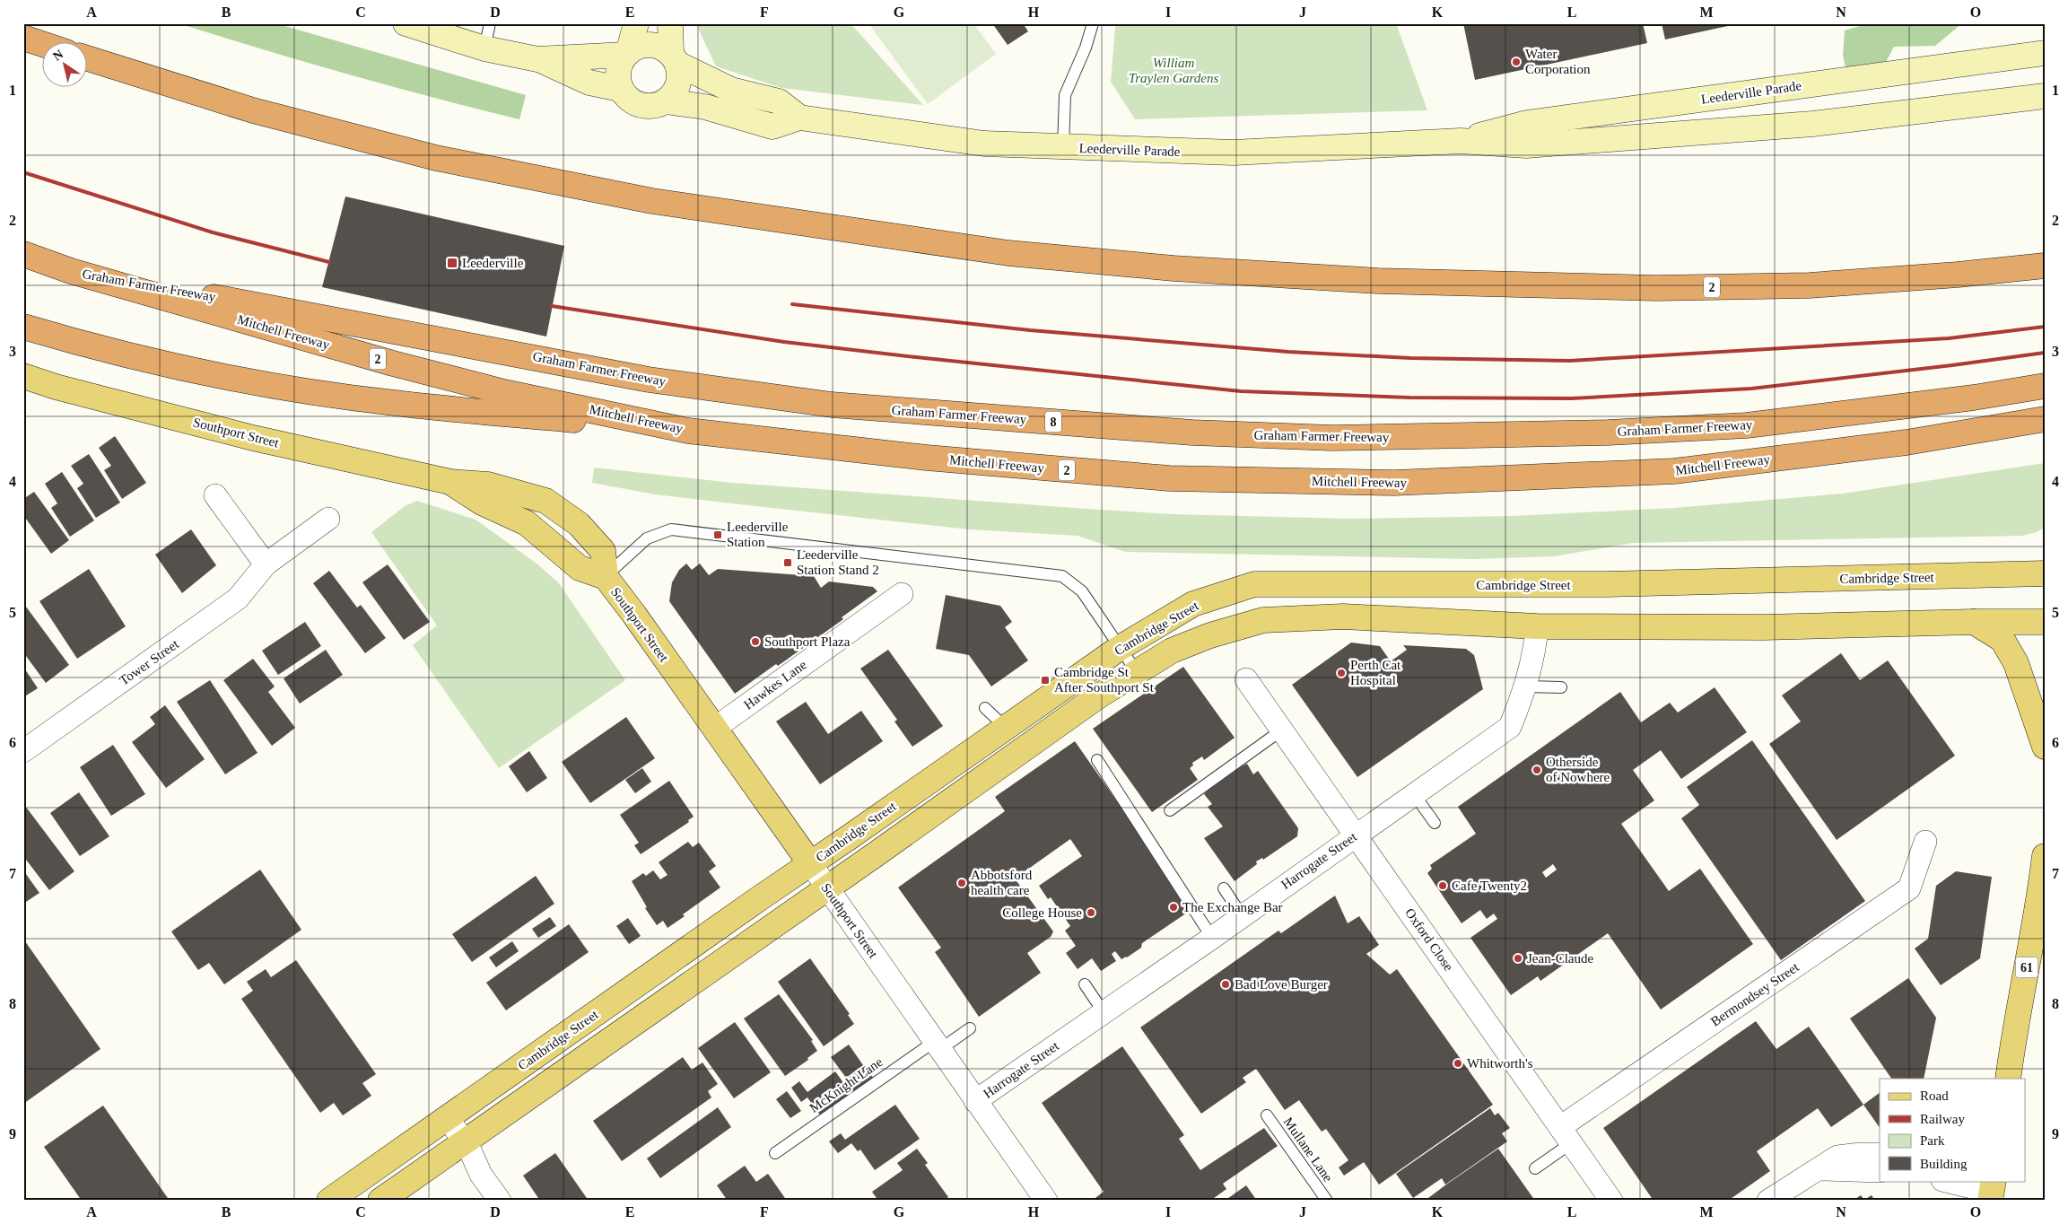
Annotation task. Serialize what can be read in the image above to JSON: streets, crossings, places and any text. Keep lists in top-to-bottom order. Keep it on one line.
{"streets":{"highway":["Graham Farmer Freeway","2","Mitchell Freeway","8"],"main road":["Leederville Parade","Southport Street","Cambridge Street","61"],"street":["Tower Street","Hawkes Lane","Harrogate Street","Oxford Close","Bermondsey Street"],"lane":["McKnight Lane","Mullane Lane"]},"crossings":[["Graham Farmer Freeway","Mitchell Freeway"],["Southport Street","Cambridge Street"],["Southport Street","Hawkes Lane"],["Southport Street","Harrogate Street"],["Southport Street","McKnight Lane"],["Cambridge Street","Harrogate Street"],["Harrogate Street","Oxford Close"],["Oxford Close","Bermondsey Street"]],"parks":["William Traylen Gardens"],"places":{"other":["Water Corporation","Southport Plaza","Perth Cat Hospital","Otherside of Nowhere","Abbotsford health care","Cafe Twenty2","The Exchange Bar","College House","Jean-Claude","Bad Love Burger","Whitworth's"],"transit":["Leederville","Leederville Station","Leederville Station Stand 2","Cambridge St After Southport St"]},"legend":["Road","Railway","Park","Building"],"north":"top left","grid":{"columns":["A","B","C","D","E","F","G","H","I","J","K","L","M","N","O"],"rows":["1","2","3","4","5","6","7","8","9"]}}
